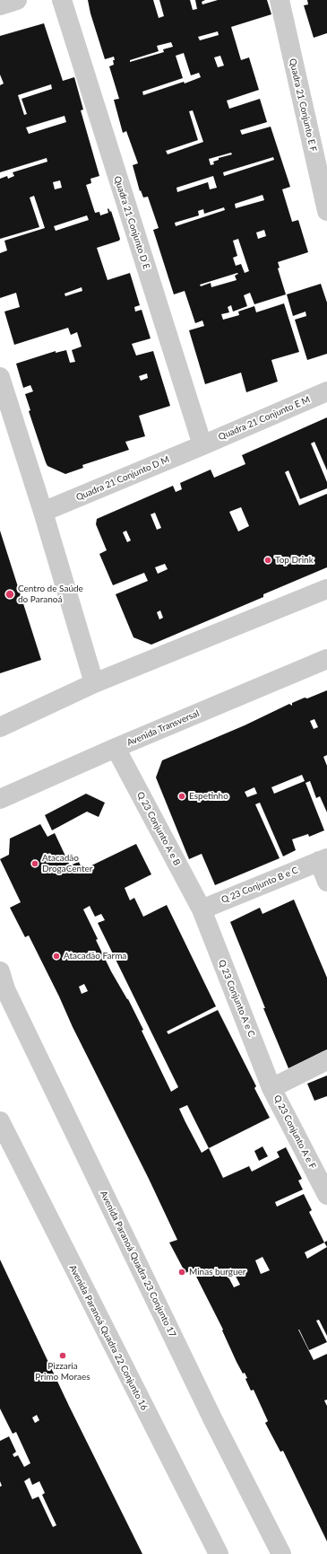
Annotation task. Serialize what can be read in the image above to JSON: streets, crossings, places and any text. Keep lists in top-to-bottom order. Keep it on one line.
{"streets":{"street":["Quadra 21 Conjunto E F","Quadra 21 Conjunto D E","Quadra 21 Conjunto E M","Quadra 21 Conjunto D M","Avenida Transversal","Q 23 Conjunto A e B","Q 23 Conjunto B e C","Q 23 Conjunto A e C","Q 23 Conjunto A e F","Avenida Paranoá Quadra 23 Conjunto 17","Avenida Paranoá Quadra 22 Conjunto 16"]},"crossings":[["Quadra 21 Conjunto D E","Quadra 21 Conjunto E M"],["Quadra 21 Conjunto D E","Quadra 21 Conjunto D M"],["Quadra 21 Conjunto E M","Quadra 21 Conjunto D M"],["Avenida Transversal","Q 23 Conjunto A e B"],["Q 23 Conjunto A e B","Q 23 Conjunto B e C"],["Q 23 Conjunto A e B","Q 23 Conjunto A e C"],["Q 23 Conjunto B e C","Q 23 Conjunto A e C"],["Q 23 Conjunto A e C","Q 23 Conjunto A e F"]],"places":["Top Drink","Centro de Saúde do Paranoá","Espetinho","Atacadão DrogaCenter","Atacadão Farma","Minas burguer","Pizzaria Primo Moraes"]}
